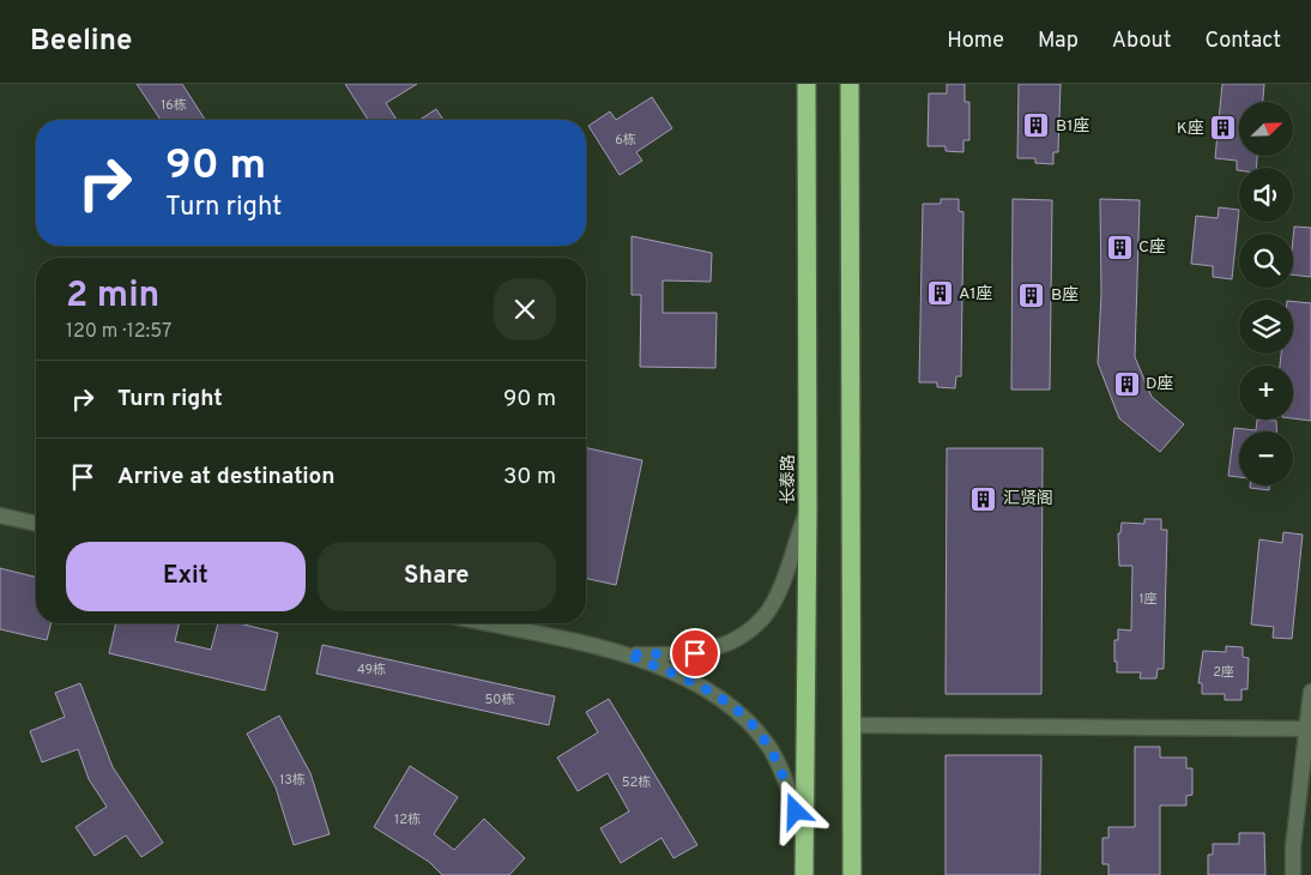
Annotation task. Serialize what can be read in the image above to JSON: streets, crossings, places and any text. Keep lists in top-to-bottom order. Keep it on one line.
{"streets":{"highway":["长泰路"]},"places":{"building":["B1座","K座","C座","A1座","B座","D座","汇贤阁"]},"house_numbers":["16栋","6栋","1座","49栋","2座","50栋","13栋","52栋","12栋"],"north":"top right","page":{"header":"Beeline","nav":["Home","Map","About","Contact"],"map_buttons":["+","−"],"turn":["90 m","Turn right"],"heading":["2 min","120 m · 12:57"],"list":[{"name":"Turn right","value":"90 m"},{"name":"Arrive at destination","value":"30 m"}],"buttons":["Exit","Share"]}}
